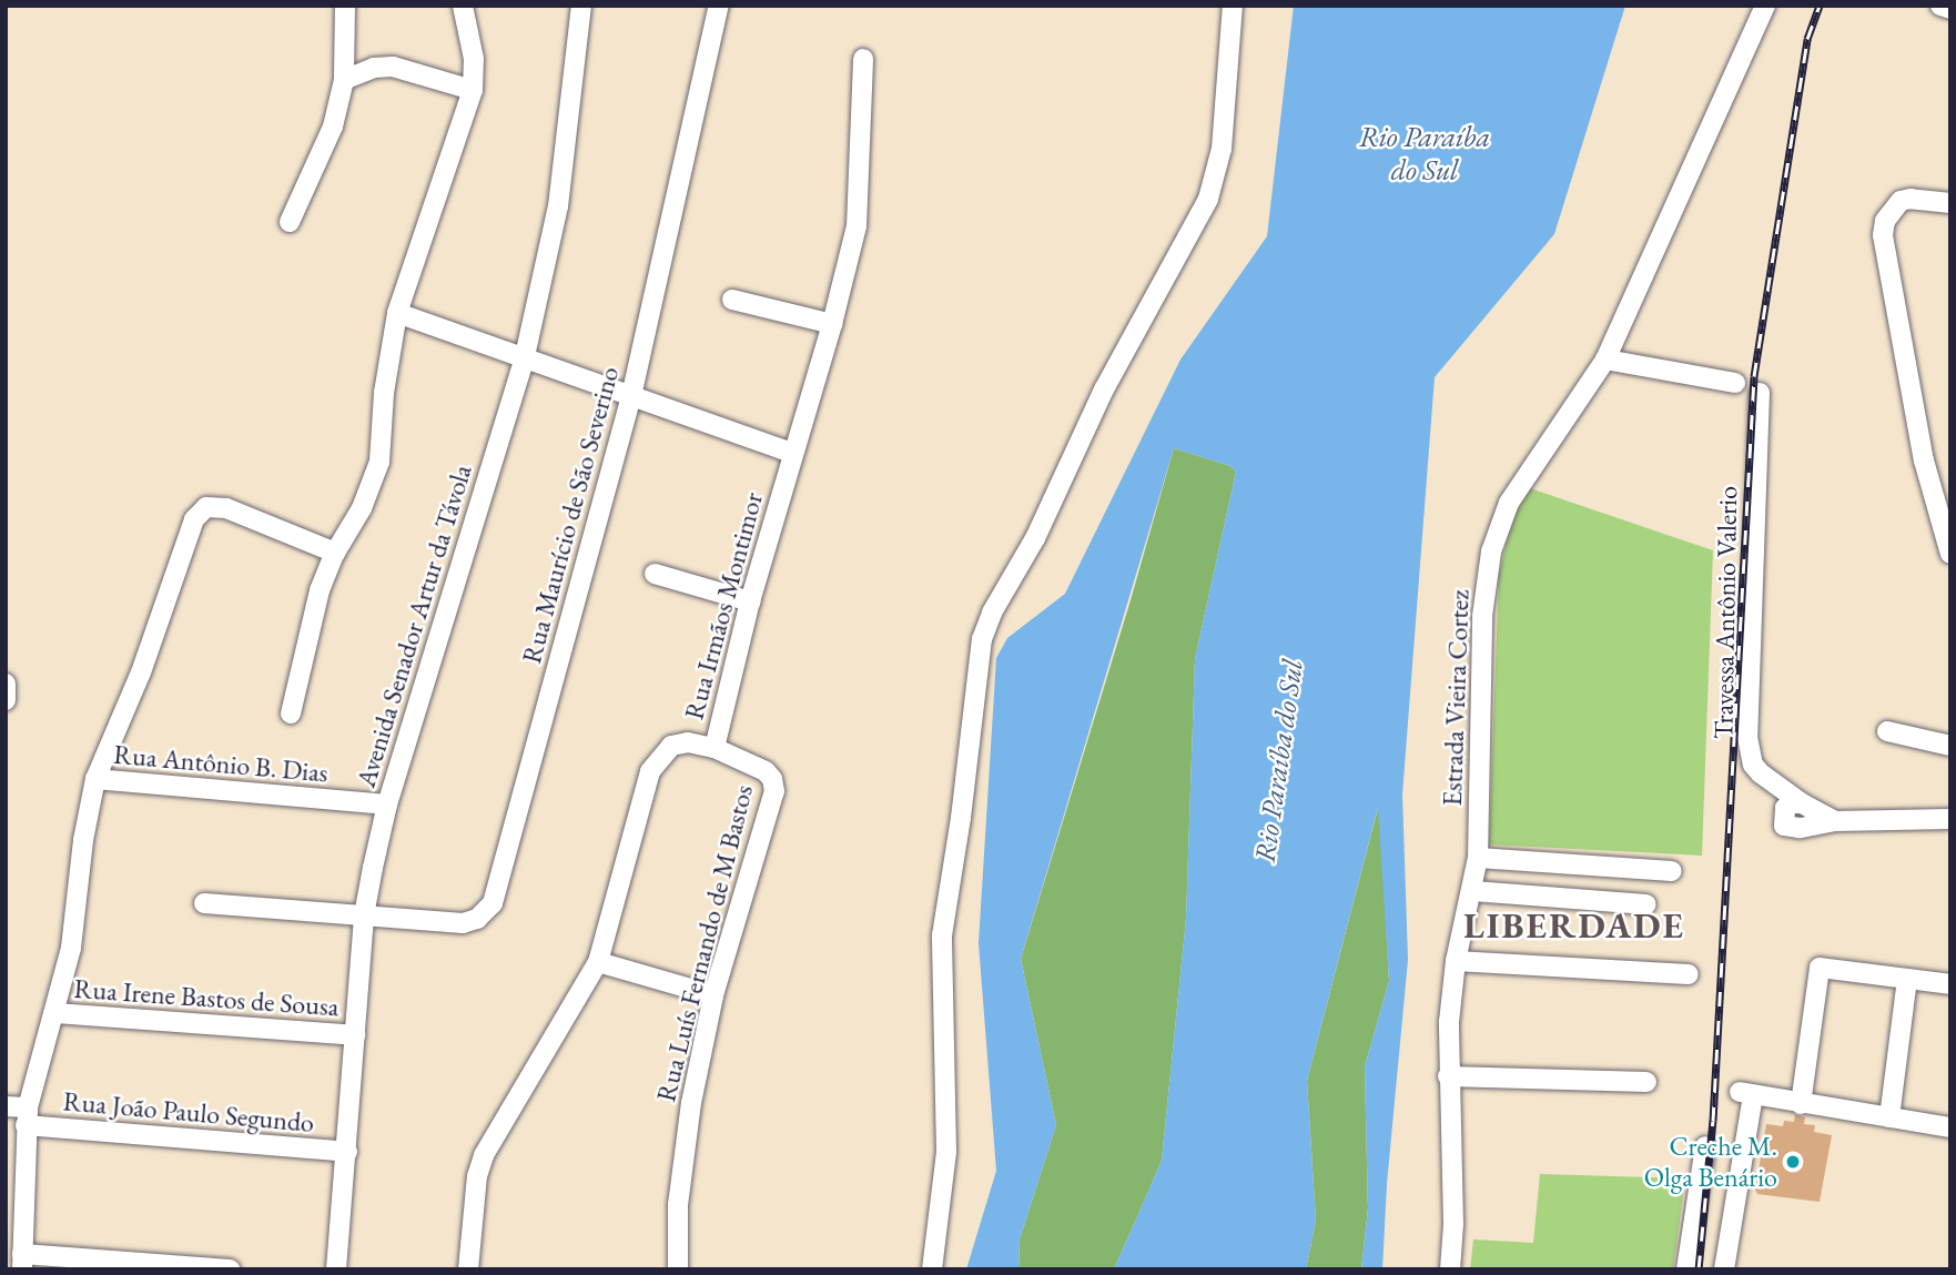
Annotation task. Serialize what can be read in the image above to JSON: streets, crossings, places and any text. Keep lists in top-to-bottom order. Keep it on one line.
{"streets":{"street":["Rua Maurício de São Severino","Rua Irmãos Montimor","Travessa Antônio Valerio","Avenida Senador Artur da Távola","Estrada Vieira Cortez","Rua Antônio B. Dias","Rua Luís Fernando de M Bastos","Rua Irene Bastos de Sousa","Rua João Paulo Segundo"]},"crossings":[["Rua Maurício de São Severino","Avenida Senador Artur da Távola"],["Rua Irmãos Montimor","Rua Luís Fernando de M Bastos"],["Avenida Senador Artur da Távola","Rua Antônio B. Dias"],["Avenida Senador Artur da Távola","Rua Irene Bastos de Sousa"],["Avenida Senador Artur da Távola","Rua João Paulo Segundo"]],"districts":["LIBERDADE"],"water":["Rio Paraíba do Sul"],"places":["Creche M. Olga Benário"]}
